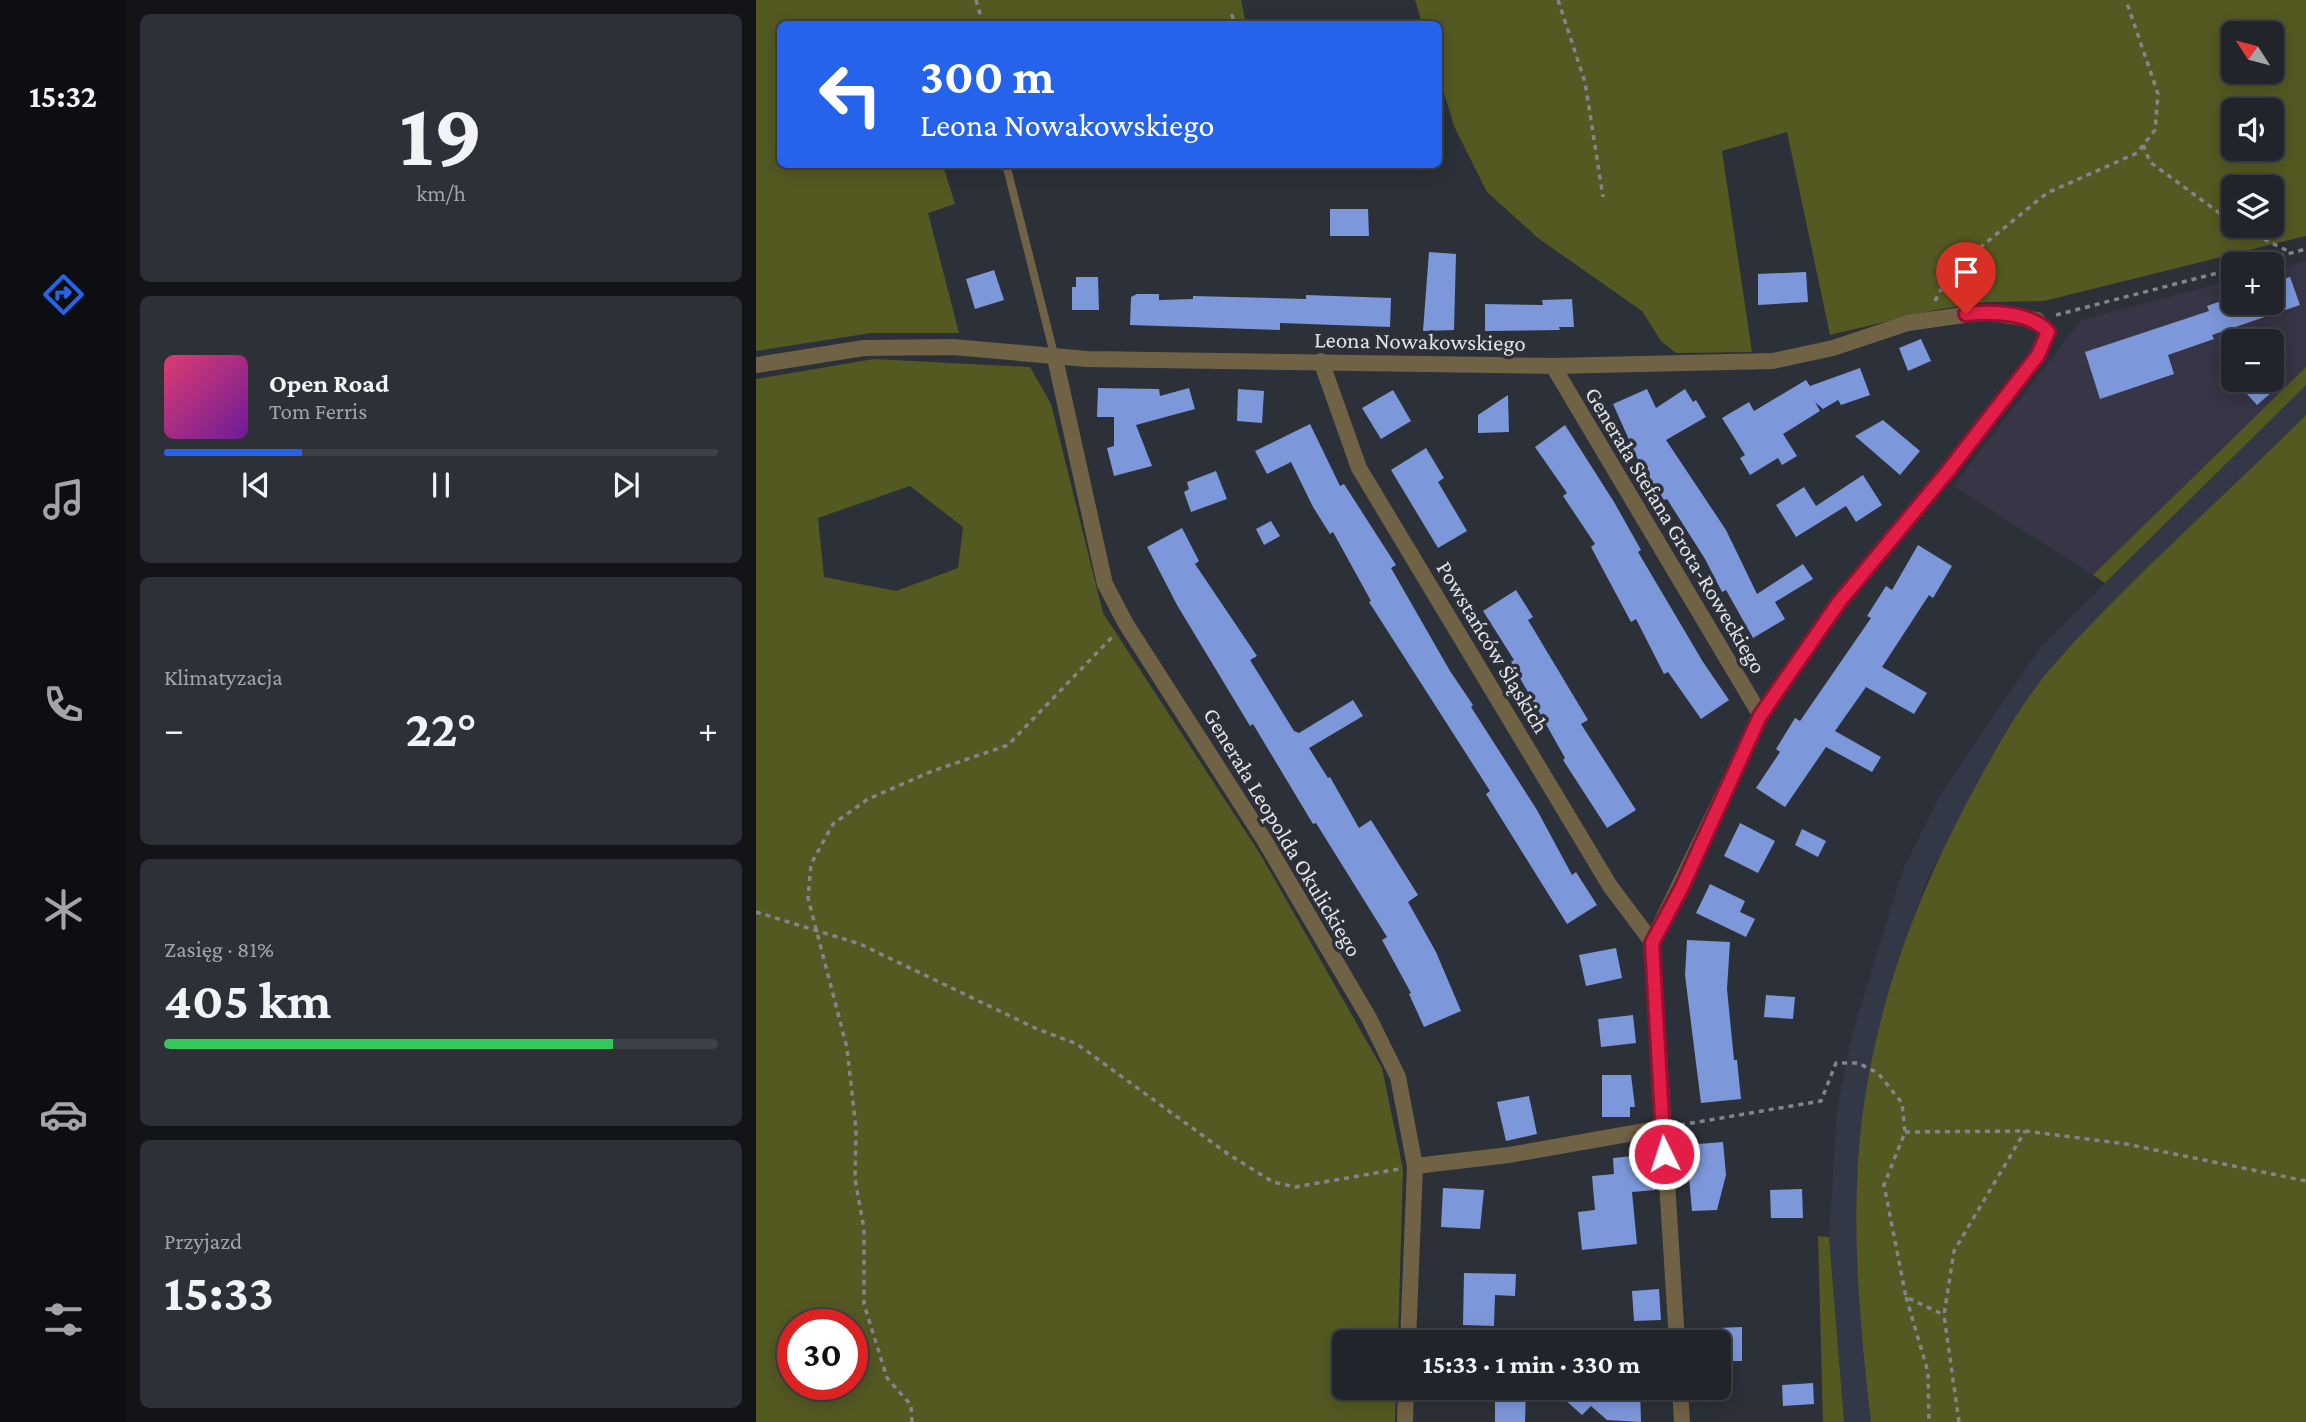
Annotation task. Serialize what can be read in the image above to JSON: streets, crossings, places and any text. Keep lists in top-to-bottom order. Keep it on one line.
{"streets":{"street":["Leona Nowakowskiego","Generała Stefana Grota-Roweckiego","Powstańców Śląskich","Generała Leopolda Okulickiego"]},"crossings":[["Leona Nowakowskiego","Generała Stefana Grota-Roweckiego"],["Leona Nowakowskiego","Powstańców Śląskich"],["Leona Nowakowskiego","Generała Leopolda Okulickiego"]],"north":"top left","page":{"tabs":"15:32","tile":[["19","km/h"],"Klimatyzacja",["Zasięg · 81%","405 km"],["Przyjazd","15:33"]],"map_buttons":["+","−"],"turn":["300 m","Leona Nowakowskiego"],"song":["Open Road","Tom Ferris"],"heat":["−","22°","+"],"limit":"30","trip":"15:33 · 1 min · 330 m"}}
